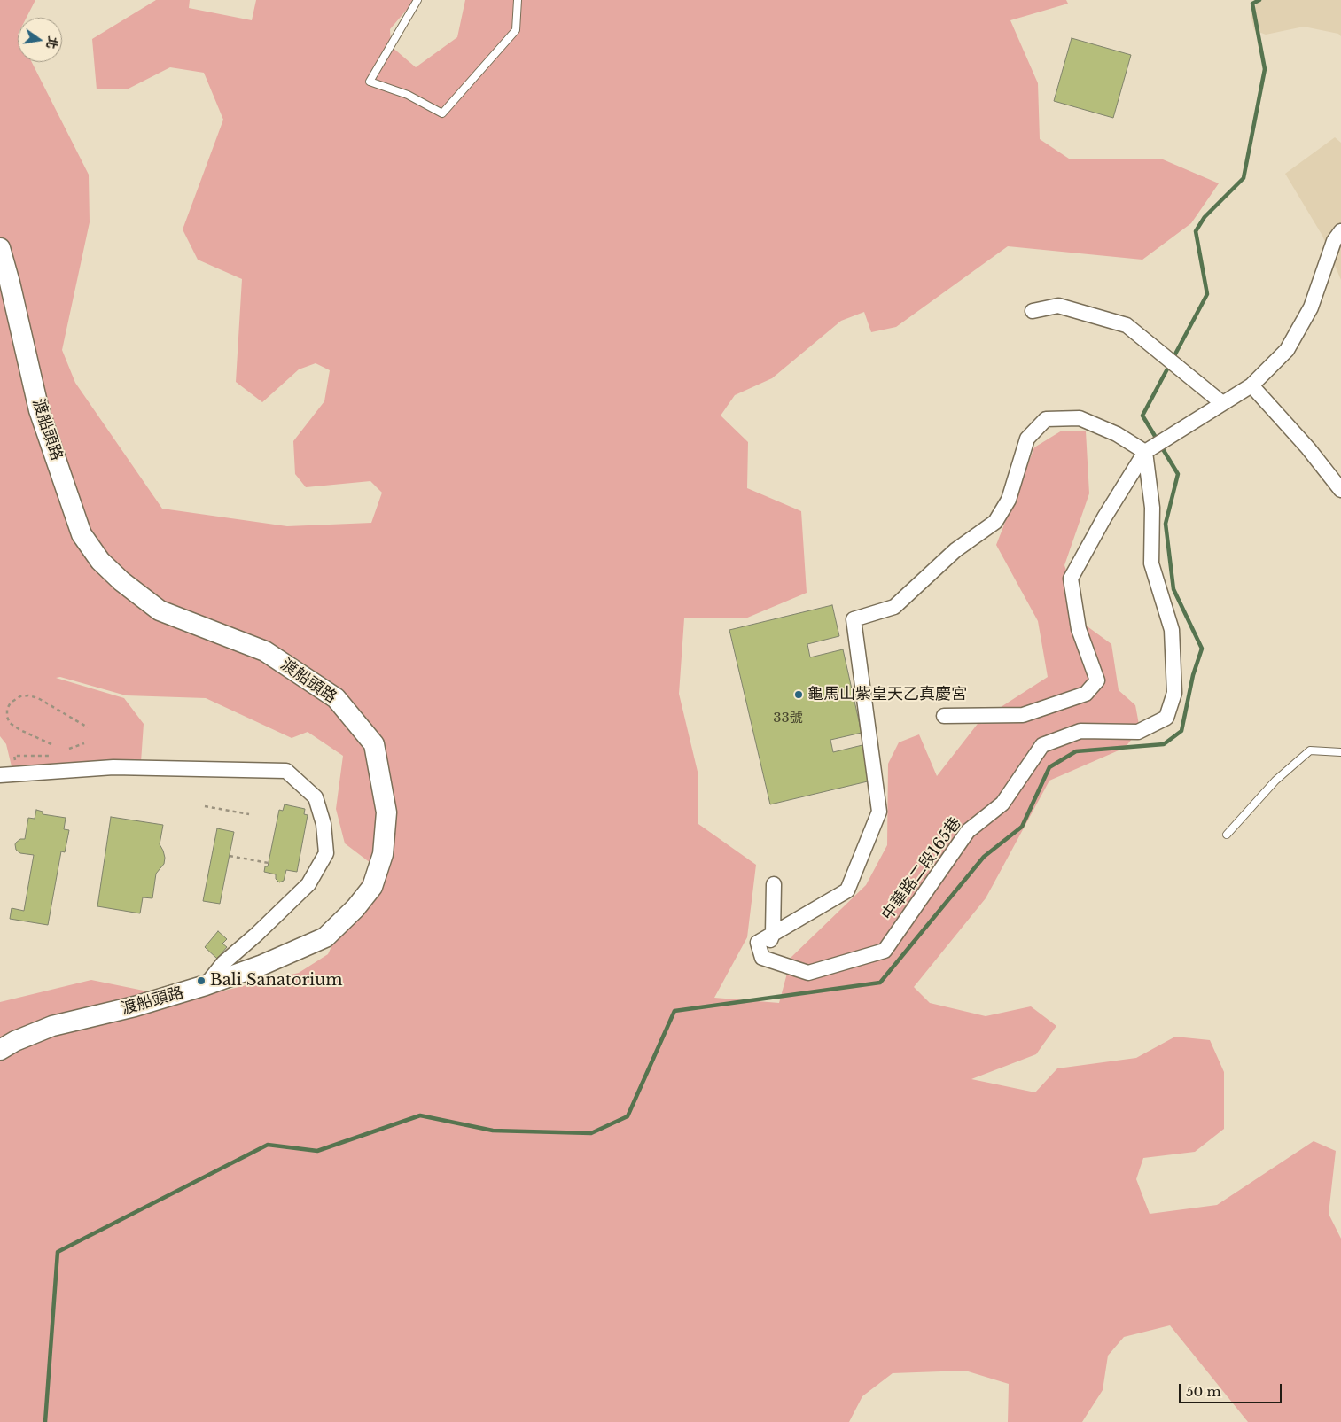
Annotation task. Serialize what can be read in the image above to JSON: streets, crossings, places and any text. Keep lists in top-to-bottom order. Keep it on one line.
{"streets":{"street":["渡船頭路","中華路二段165巷"]},"places":["龜馬山紫皇天乙真慶宮","Bali Sanatorium"],"house_numbers":["33號"],"scale_bar":"50 m","north":"right"}
